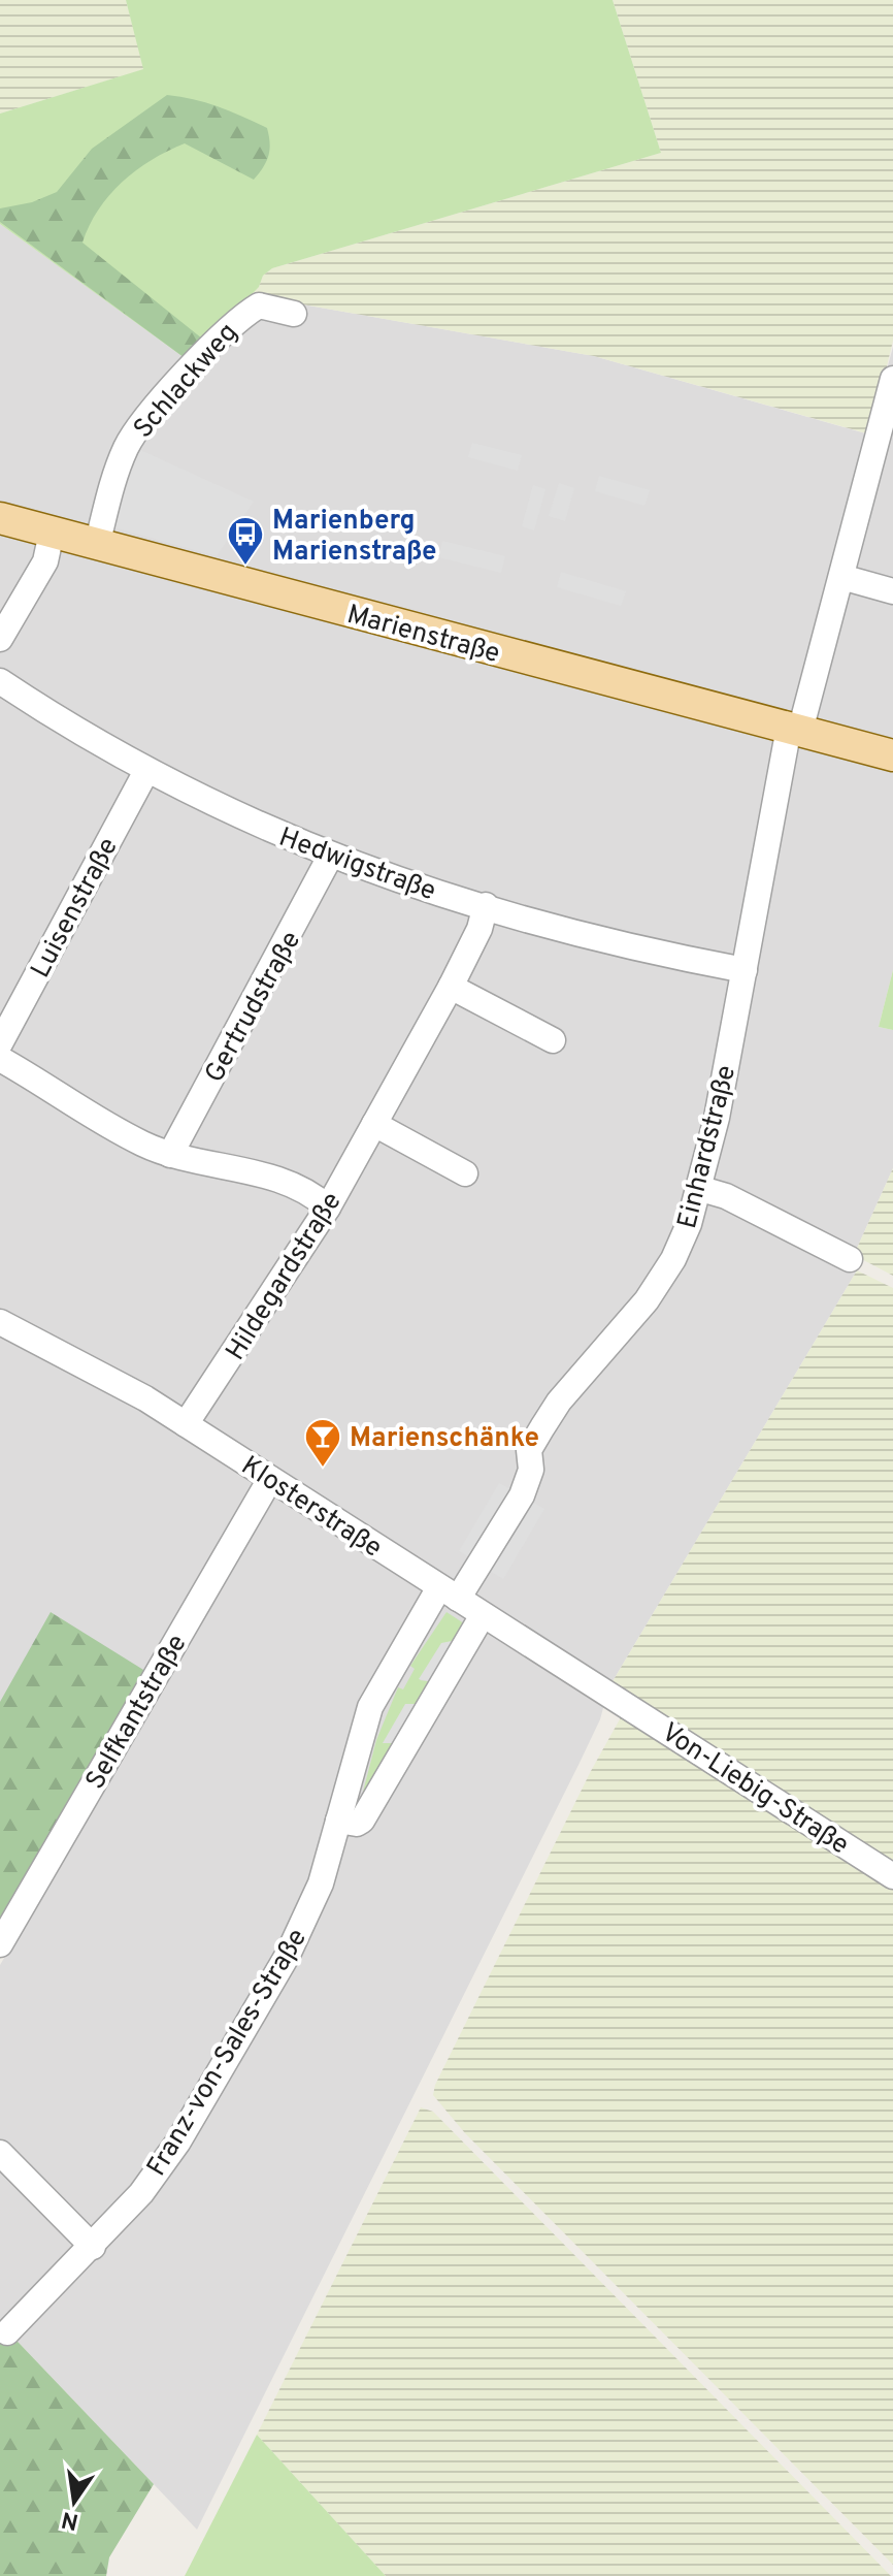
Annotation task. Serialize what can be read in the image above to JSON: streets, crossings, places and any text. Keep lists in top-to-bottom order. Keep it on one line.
{"streets":{"main road":["Marienstraße"],"street":["Schlackweg","Hedwigstraße","Luisenstraße","Gertrudstraße","Einhardstraße","Hildegardstraße","Klosterstraße","Selfkantstraße","Von-Liebig-Straße","Franz-von-Sales-Straße"]},"crossings":[["Schlackweg","Marienstraße"],["Marienstraße","Einhardstraße"],["Hedwigstraße","Luisenstraße"],["Hedwigstraße","Gertrudstraße"],["Hedwigstraße","Einhardstraße"],["Hedwigstraße","Hildegardstraße"],["Einhardstraße","Klosterstraße"],["Einhardstraße","Franz-von-Sales-Straße"],["Hildegardstraße","Klosterstraße"],["Klosterstraße","Selfkantstraße"],["Klosterstraße","Von-Liebig-Straße"],["Klosterstraße","Franz-von-Sales-Straße"]],"places":{"bus stop":["Marienberg Marienstraße"],"bar":["Marienschänke"]},"north":"bottom"}
